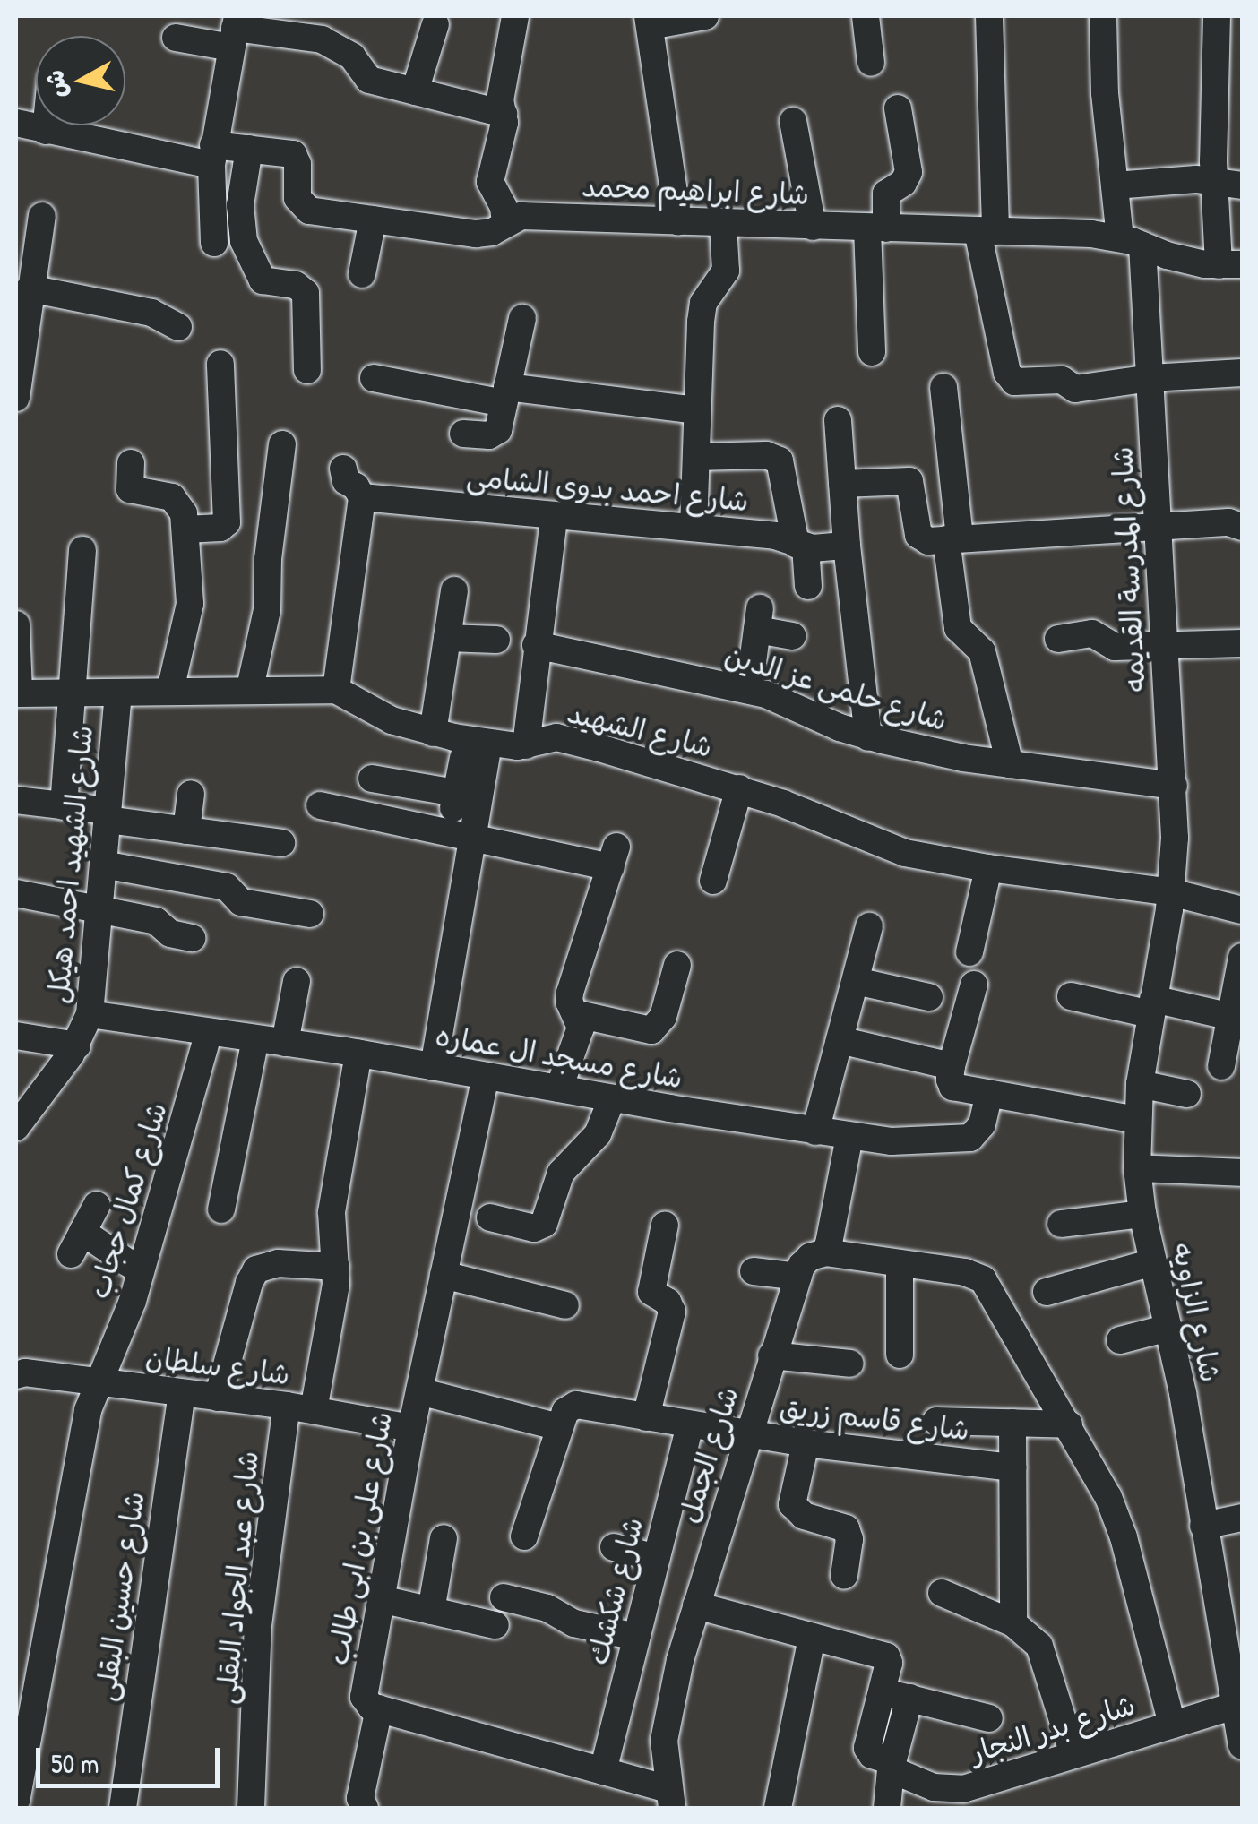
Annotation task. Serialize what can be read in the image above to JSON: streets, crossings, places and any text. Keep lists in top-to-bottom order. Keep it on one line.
{"streets":{"street":["شارع ابراهيم محمد","شارع احمد بدوى الشامى","شارع المدرسة القديمه","شارع حلمى عز الدين","شارع الشهيد","شارع الشهيد احمد هيكل","شارع مسجد ال عماره","شارع كمال حجاب","شارع الزاويه","شارع سلطان","شارع قاسم زريق","شارع الجمل","شارع على بن ابى طالب","شارع عبد الجواد البقلى","شارع شكشك","شارع حسين البقلى","شارع بدر النجار"]},"crossings":[["شارع ابراهيم محمد","شارع المدرسة القديمه"],["شارع المدرسة القديمه","شارع حلمى عز الدين"],["شارع المدرسة القديمه","شارع الشهيد"],["شارع المدرسة القديمه","شارع الزاويه"],["شارع الشهيد","شارع الشهيد احمد هيكل"],["شارع الشهيد","شارع الزاويه"],["شارع الشهيد احمد هيكل","شارع مسجد ال عماره"],["شارع مسجد ال عماره","شارع كمال حجاب"],["شارع مسجد ال عماره","شارع على بن ابى طالب"],["شارع كمال حجاب","شارع سلطان"],["شارع الزاويه","شارع بدر النجار"],["شارع سلطان","شارع على بن ابى طالب"],["شارع سلطان","شارع عبد الجواد البقلى"],["شارع سلطان","شارع حسين البقلى"],["شارع قاسم زريق","شارع الجمل"],["شارع قاسم زريق","شارع على بن ابى طالب"],["شارع قاسم زريق","شارع شكشك"]],"scale_bar":"50 m","north":"left"}
